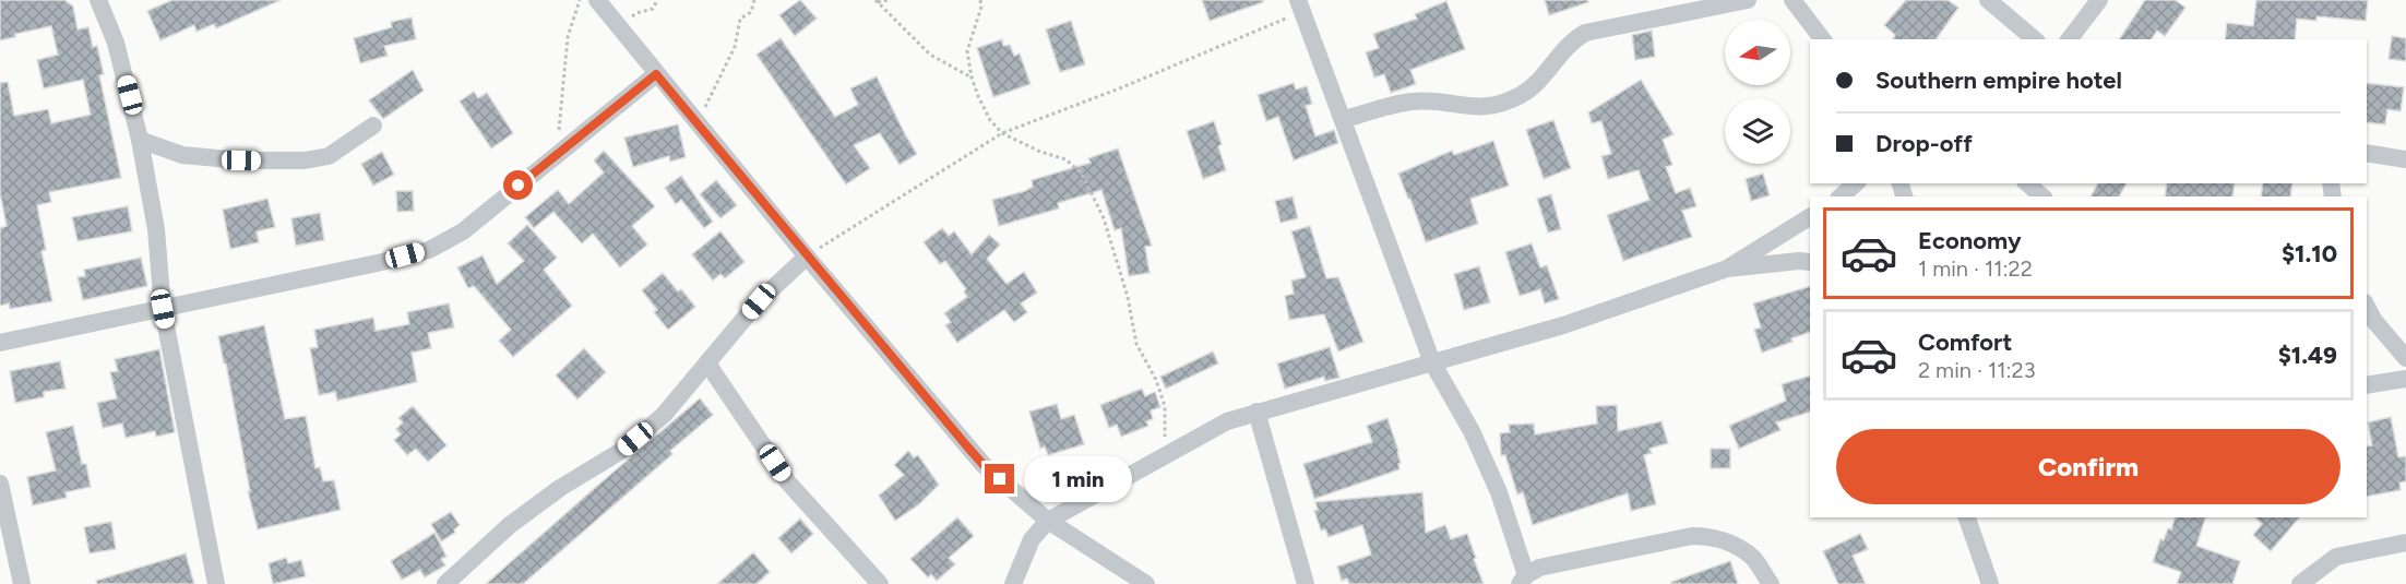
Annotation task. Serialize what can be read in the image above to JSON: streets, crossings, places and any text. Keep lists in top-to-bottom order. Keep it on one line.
{"north":"left","page":{"banner":["Southern empire hotel","Drop-off"],"list":[{"name":"Economy","note":"1 min · 11:22","value":"$1.10"},{"name":"Comfort","note":"2 min · 11:23","value":"$1.49"}],"buttons":"Confirm","bubble":"1 min"}}
